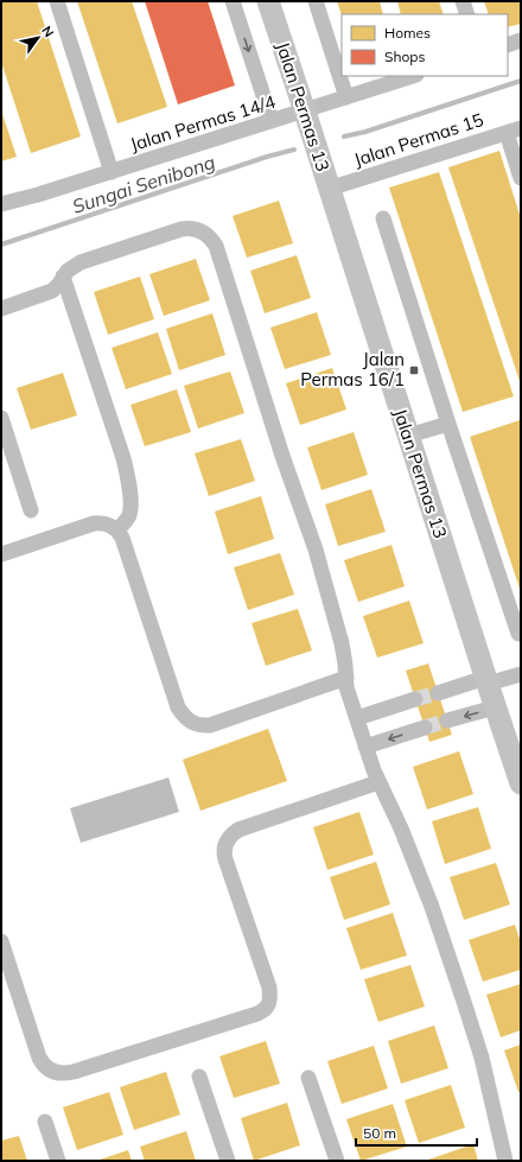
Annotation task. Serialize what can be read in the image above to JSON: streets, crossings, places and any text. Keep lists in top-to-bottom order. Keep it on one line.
{"streets":{"main road":["Jalan Permas 13"],"street":["Jalan Permas 14/4","Jalan Permas 15"]},"crossings":[["Jalan Permas 13","Jalan Permas 14/4"],["Jalan Permas 13","Jalan Permas 15"]],"water":["Sungai Senibong"],"places":{"transit":["Jalan Permas 16/1"]},"legend":["Homes","Shops"],"scale_bar":"50 m","north":"top right"}
